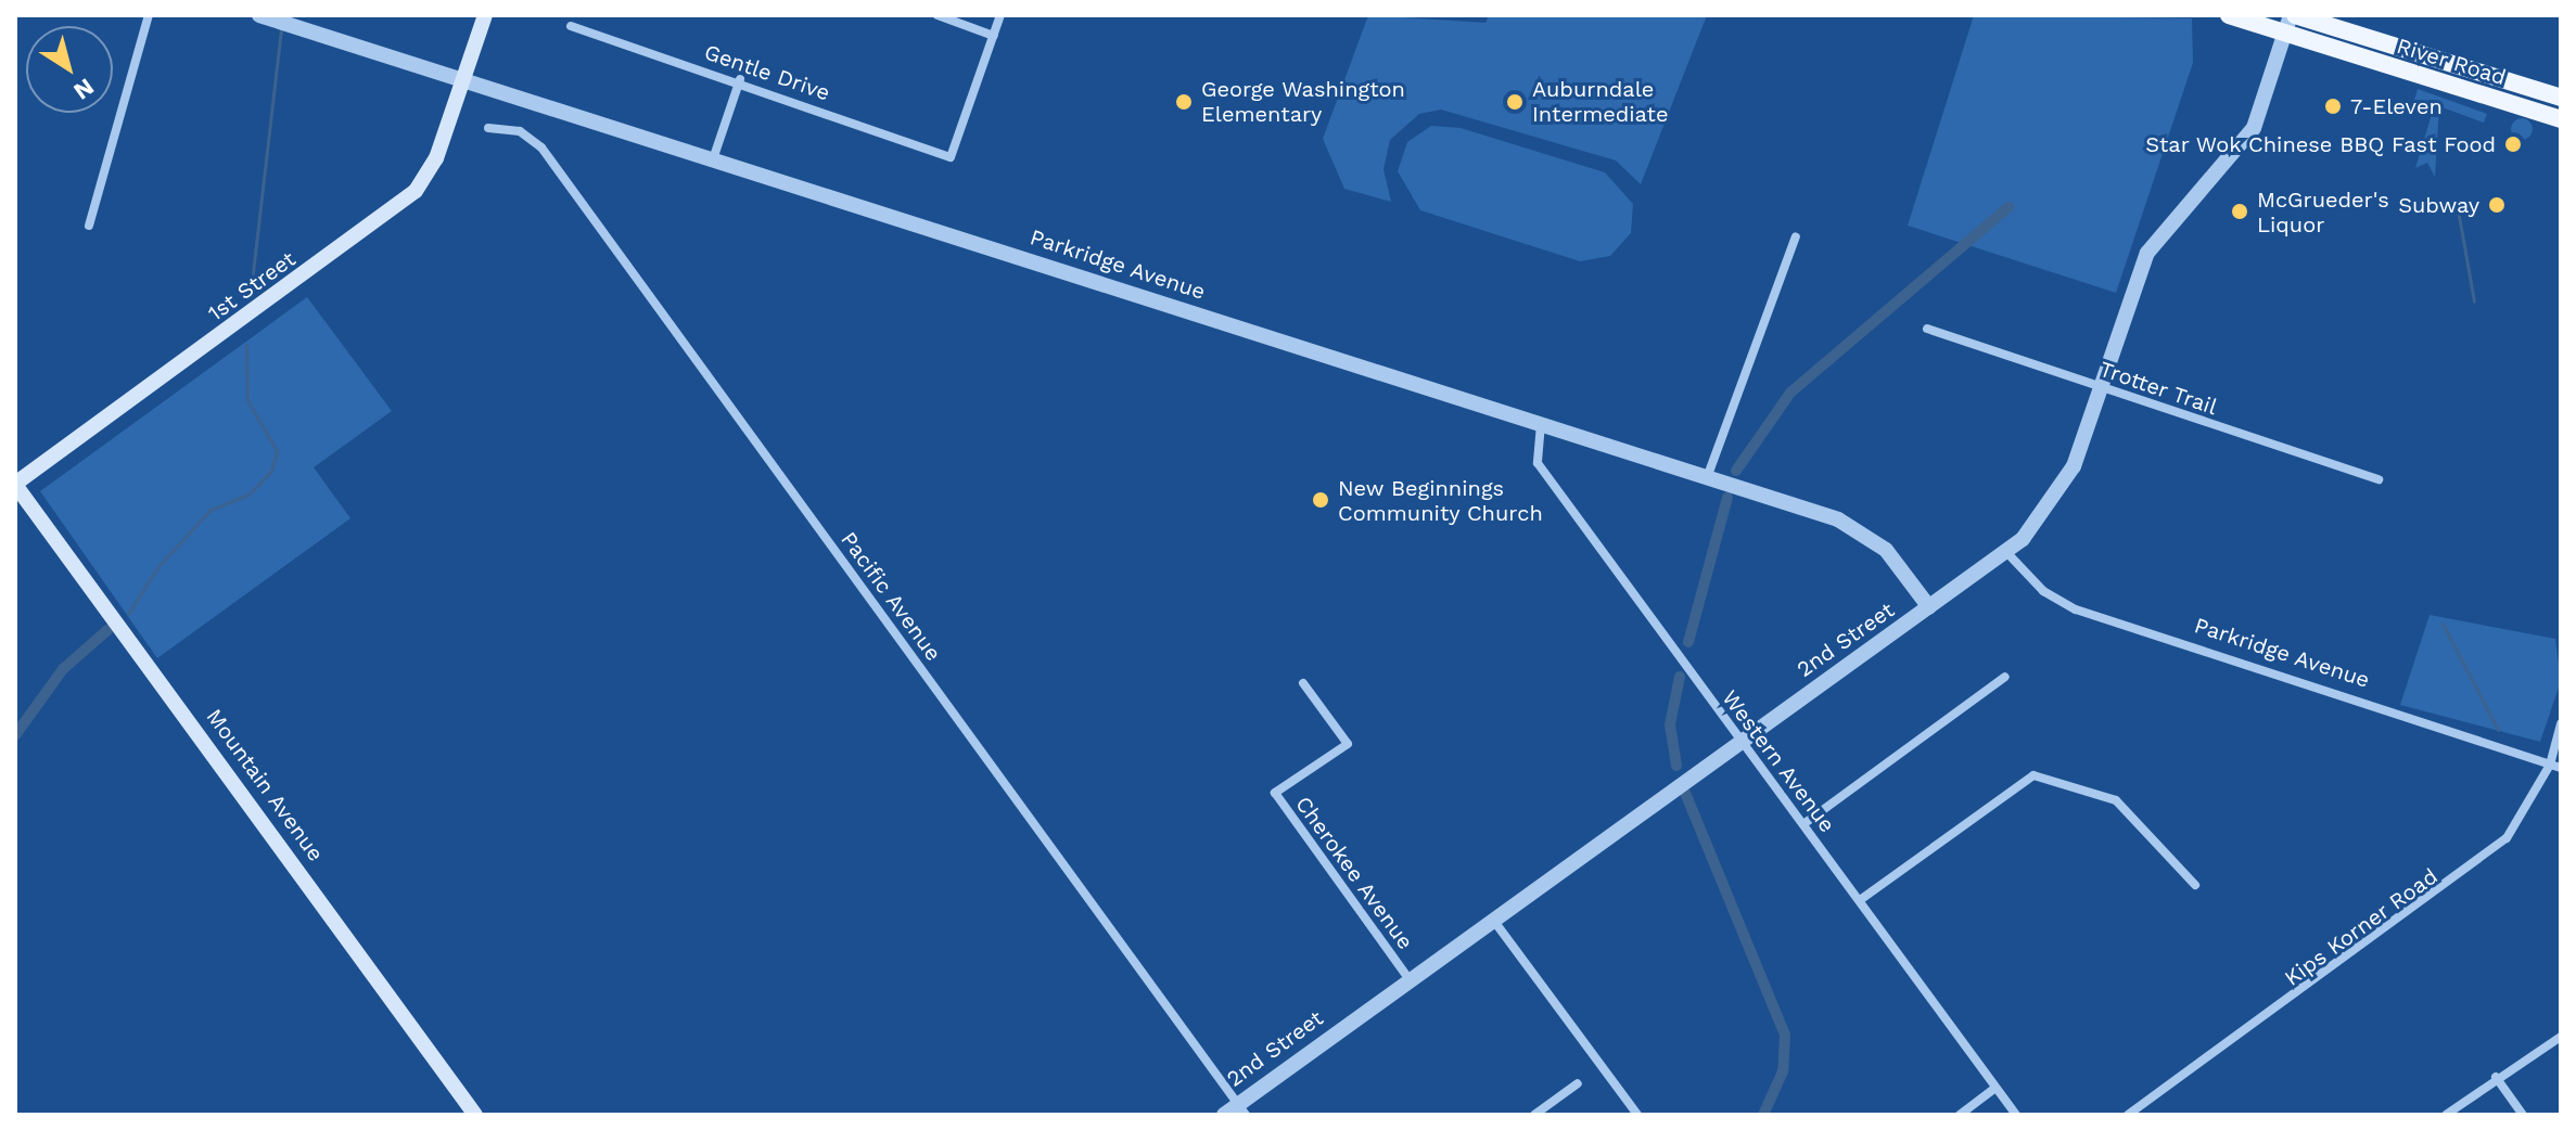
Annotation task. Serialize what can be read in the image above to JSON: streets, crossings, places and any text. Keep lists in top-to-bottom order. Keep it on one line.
{"streets":{"main road":["River Road","1st Street","Mountain Avenue"],"street":["Gentle Drive","Parkridge Avenue","Trotter Trail","Pacific Avenue","2nd Street","Western Avenue","Cherokee Avenue","Kips Korner Road"]},"crossings":[["River Road","2nd Street"],["Parkridge Avenue","1st Street"],["Parkridge Avenue","2nd Street"],["Parkridge Avenue","Western Avenue"],["Parkridge Avenue","Kips Korner Road"],["1st Street","Mountain Avenue"],["Trotter Trail","2nd Street"],["Pacific Avenue","2nd Street"],["2nd Street","Western Avenue"],["2nd Street","Cherokee Avenue"]],"places":["George Washington Elementary","Auburndale Intermediate","7-Eleven","Star Wok Chinese BBQ Fast Food","Subway","McGrueder's Liquor","New Beginnings Community Church"],"north":"bottom right"}
